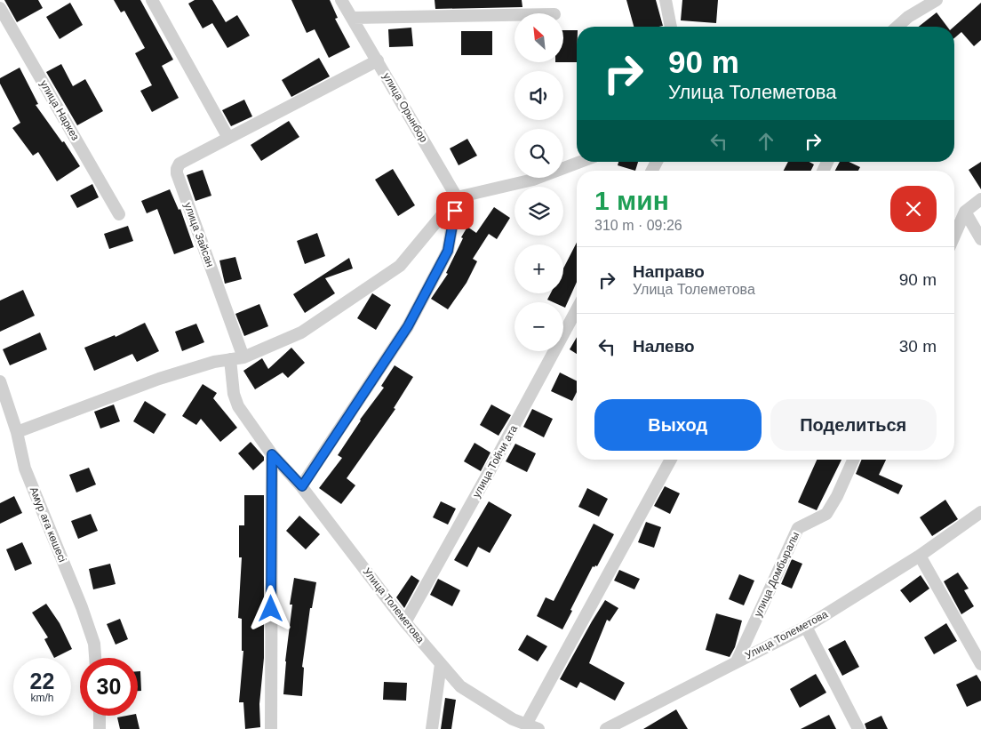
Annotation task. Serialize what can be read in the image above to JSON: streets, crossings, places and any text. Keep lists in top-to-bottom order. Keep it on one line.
{"streets":{"street":["улица Орынбор","улица Наркез","улица Зайсан","улица Тойчи ата","Амур аға көшесі","улица Домбыралы","Улица Толеметова"]},"crossings":[["улица Орынбор","улица Зайсан"],["улица Тойчи ата","Улица Толеметова"],["улица Домбыралы","Улица Толеметова"]],"north":"top left","page":{"map_buttons":["+","−"],"turn":["90 m","Улица Толеметова"],"heading":["1 мин","310 m · 09:26"],"list":[{"name":"Направо","note":"Улица Толеметова","value":"90 m"},{"name":"Налево","value":"30 m"}],"buttons":["Выход","Поделиться"],"speed":"22 km/h","limit":"30"}}
